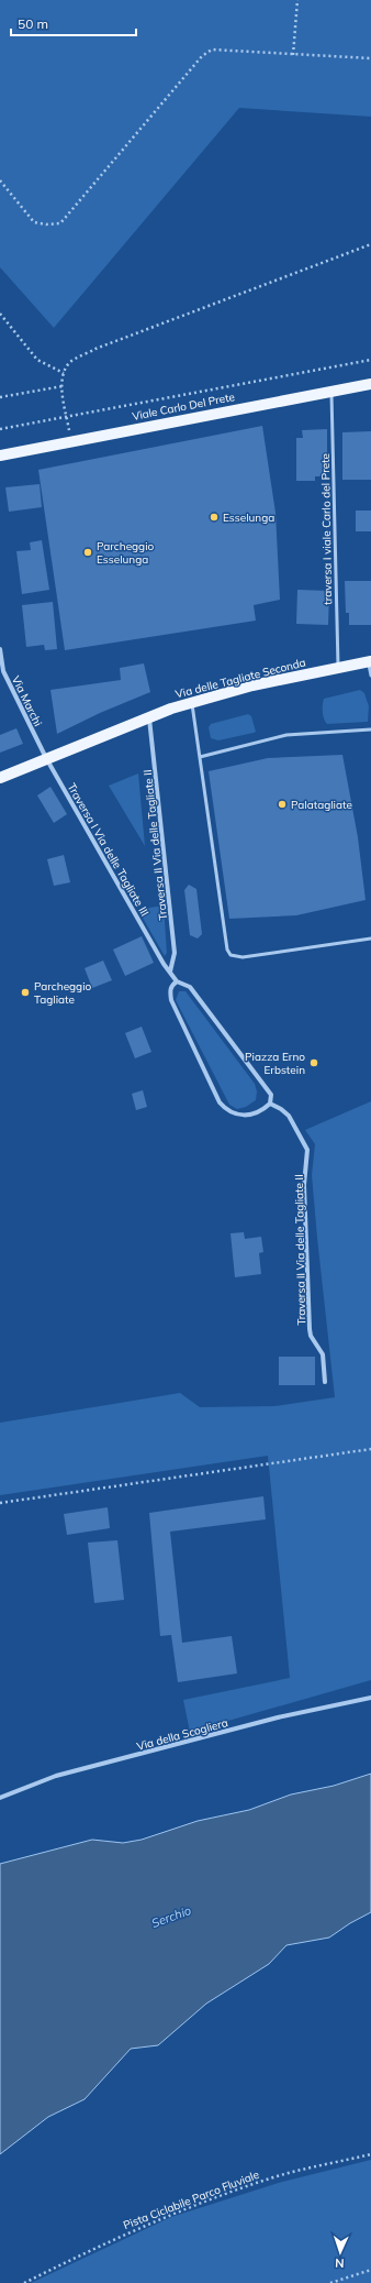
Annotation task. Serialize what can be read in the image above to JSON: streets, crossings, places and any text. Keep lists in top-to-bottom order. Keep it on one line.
{"streets":{"main road":["Viale Carlo Del Prete","Via delle Tagliate Seconda"],"street":["Via Marchi","Traversa II Via delle Tagliate II","Traversa I Via delle Tagliate III","Via della Scogliera"],"lane":["traversa I viale Carlo del Prete"],"path":["Pista Ciclabile Parco Fluviale"]},"crossings":[["Viale Carlo Del Prete","traversa I viale Carlo del Prete"],["traversa I viale Carlo del Prete","Via delle Tagliate Seconda"],["Via delle Tagliate Seconda","Via Marchi"],["Via delle Tagliate Seconda","Traversa II Via delle Tagliate II"],["Via delle Tagliate Seconda","Traversa I Via delle Tagliate III"],["Via Marchi","Traversa I Via delle Tagliate III"],["Traversa II Via delle Tagliate II","Traversa I Via delle Tagliate III"]],"water":["Serchio"],"places":["Esselunga","Parcheggio Esselunga","Palatagliate","Parcheggio Tagliate","Piazza Erno Erbstein"],"scale_bar":"50 m","north":"bottom"}
